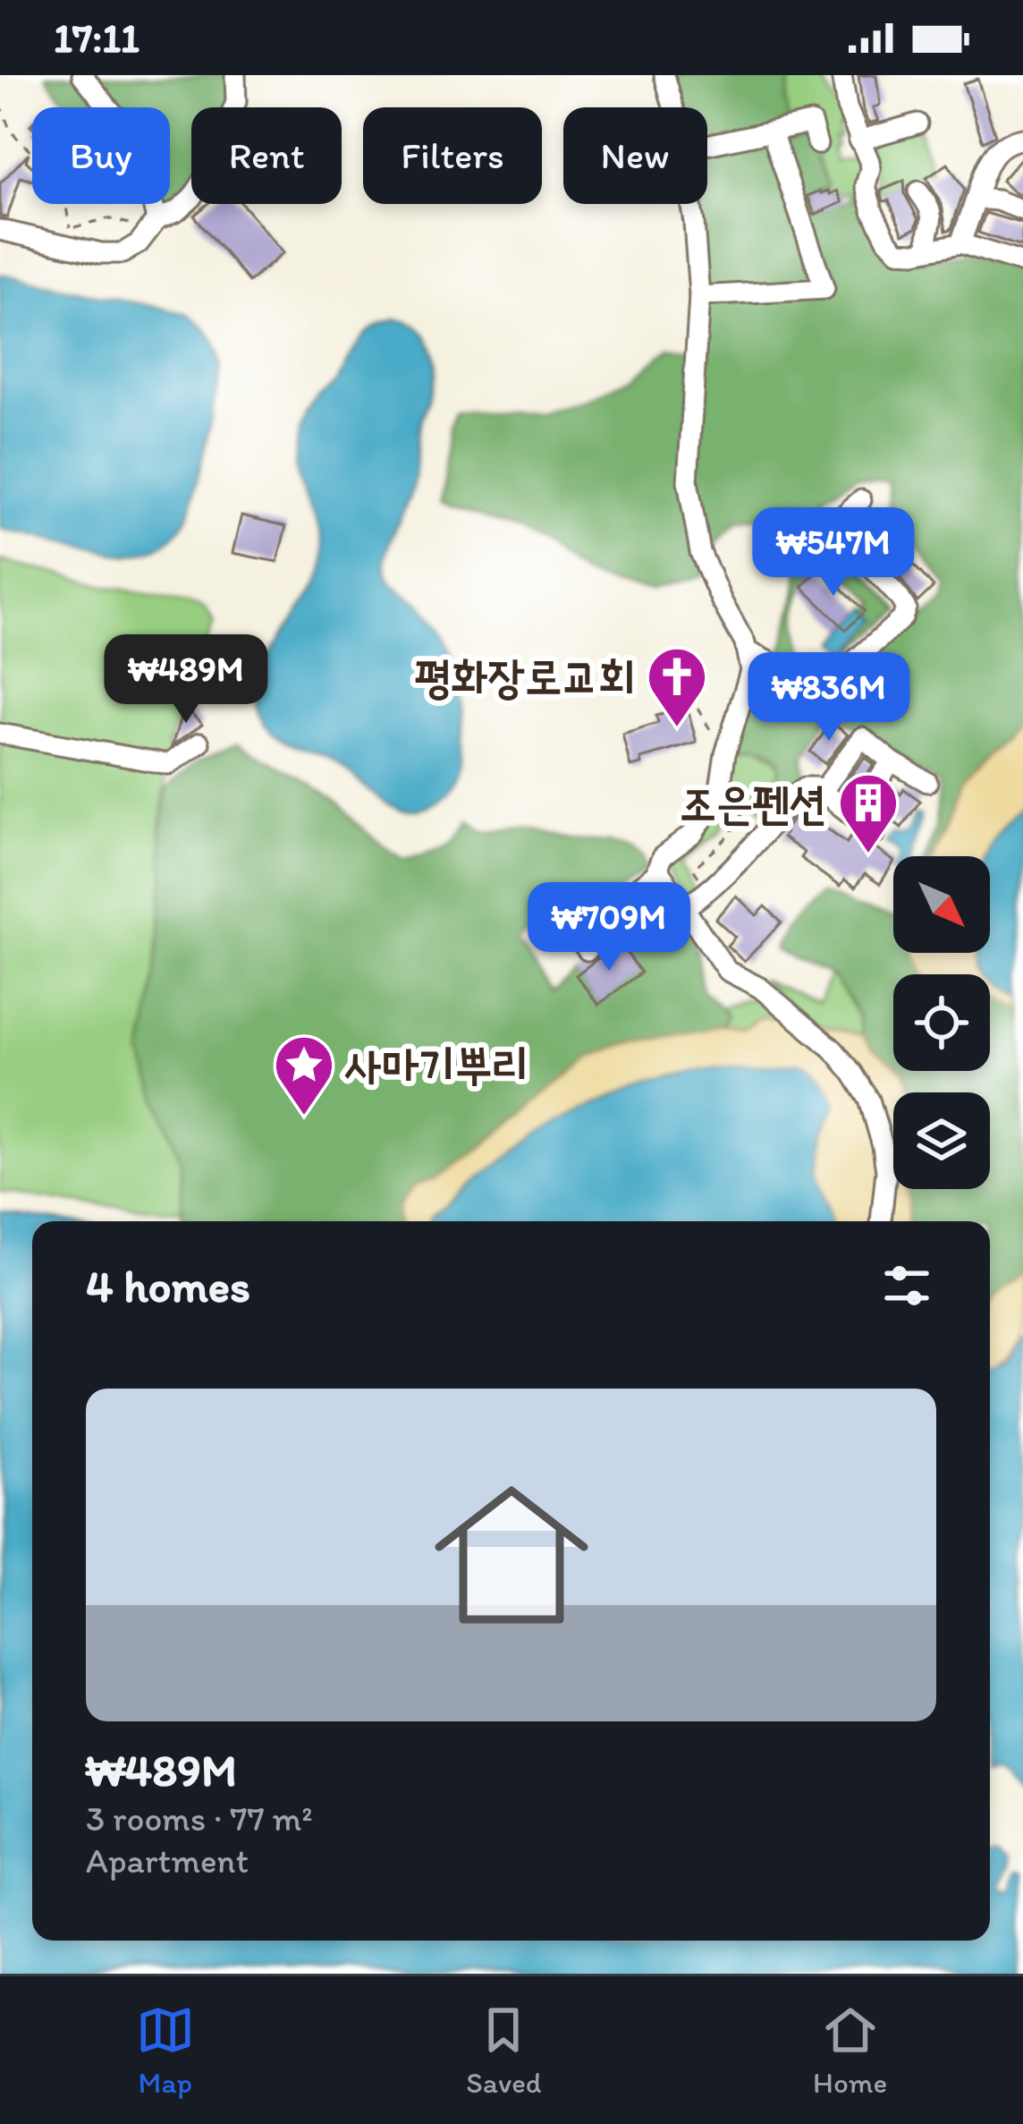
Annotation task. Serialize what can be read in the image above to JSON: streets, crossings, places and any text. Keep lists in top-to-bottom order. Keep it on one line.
{"places":{"church":["평화장로교회"],"building":["조은펜션"],"place":["사마기뿌리"]},"north":"bottom right","page":{"status":"17:11","chip":["Buy","Rent","Filters","New"],"price":["₩547M","₩489M","₩836M","₩709M"],"heading":"4 homes","list":[{"name":"₩489M","note":"3 rooms · 77 m² · Apartment"}],"tabs":["Map","Saved","Home"]}}
